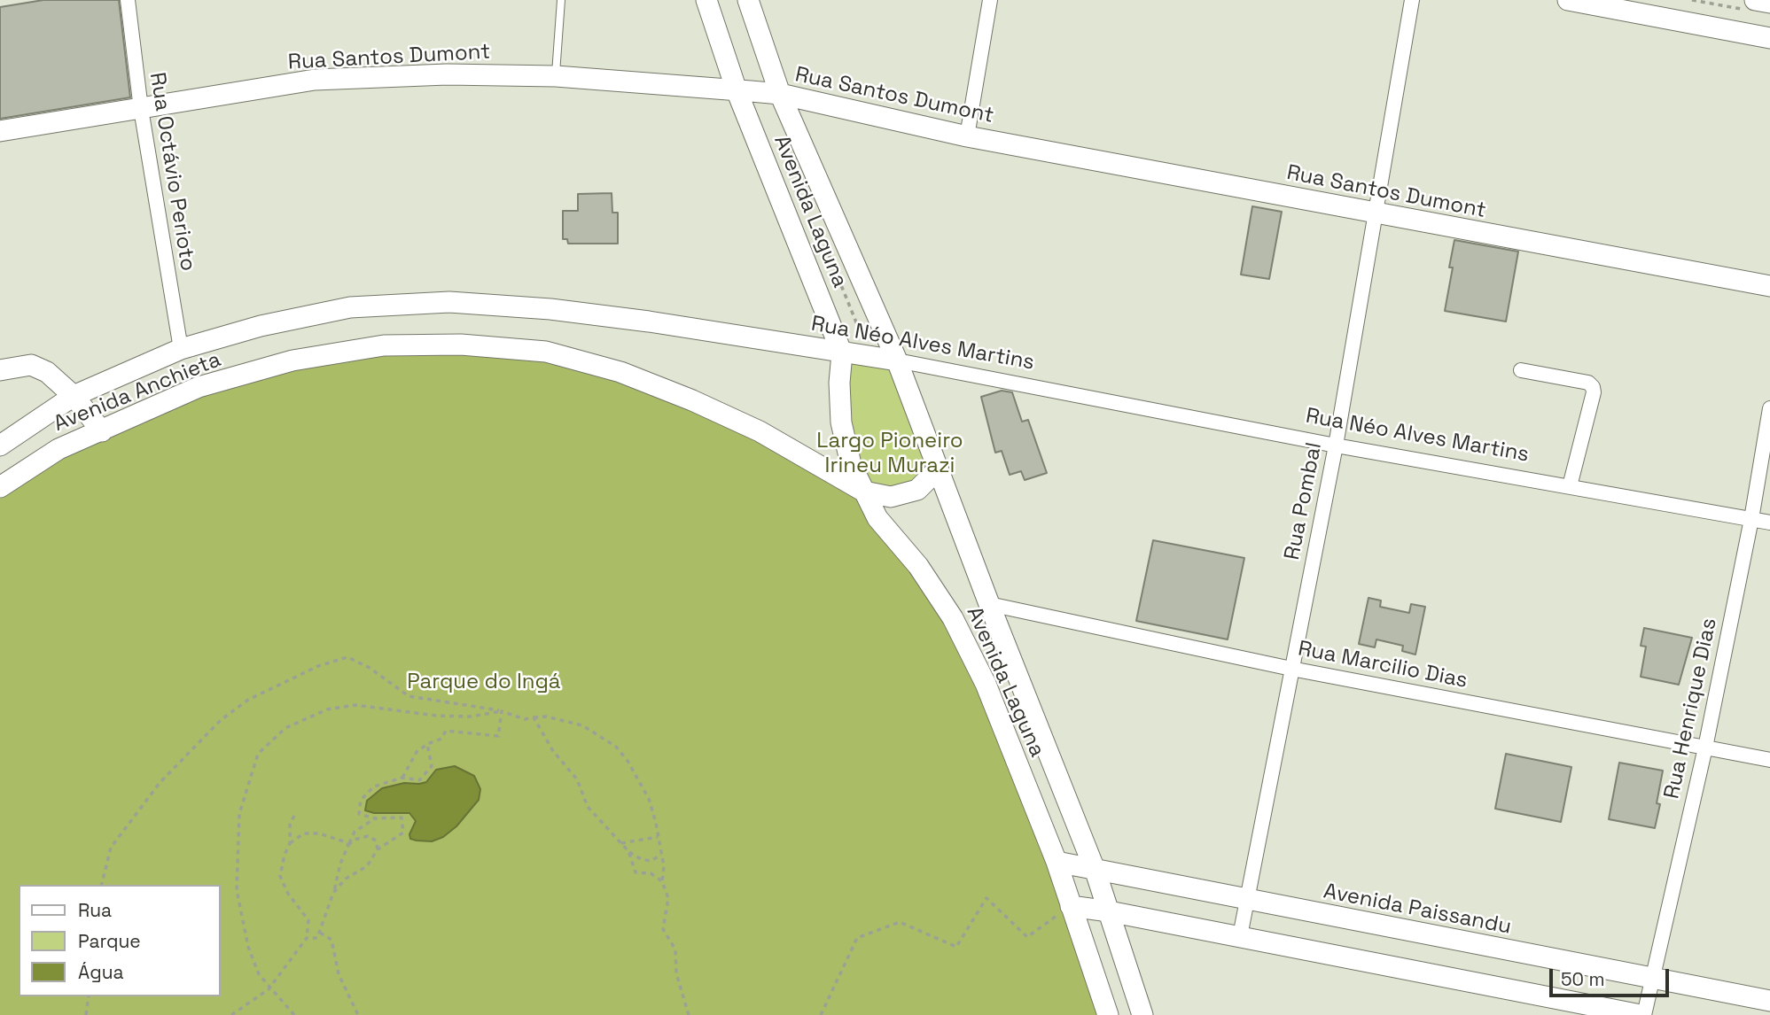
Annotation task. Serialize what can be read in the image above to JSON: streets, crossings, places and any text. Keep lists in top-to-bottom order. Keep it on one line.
{"streets":{"main road":["Rua Santos Dumont","Avenida Laguna","Rua Néo Alves Martins","Avenida Anchieta","Avenida Paissandu"],"street":["Rua Octávio Perioto","Rua Pombal","Rua Marcilio Dias","Rua Henrique Dias"]},"crossings":[["Rua Santos Dumont","Rua Octávio Perioto"],["Rua Santos Dumont","Avenida Laguna"],["Rua Santos Dumont","Rua Pombal"],["Rua Octávio Perioto","Rua Néo Alves Martins"],["Avenida Laguna","Rua Néo Alves Martins"],["Avenida Laguna","Avenida Anchieta"],["Avenida Laguna","Rua Marcilio Dias"],["Avenida Laguna","Avenida Paissandu"],["Rua Néo Alves Martins","Avenida Anchieta"],["Rua Néo Alves Martins","Rua Pombal"],["Rua Néo Alves Martins","Rua Henrique Dias"],["Rua Pombal","Rua Marcilio Dias"],["Rua Pombal","Avenida Paissandu"],["Rua Marcilio Dias","Rua Henrique Dias"],["Rua Henrique Dias","Avenida Paissandu"]],"parks":["Largo Pioneiro Irineu Murazi","Parque do Ingá"],"legend":["Rua","Parque","Água"],"scale_bar":"50 m"}
